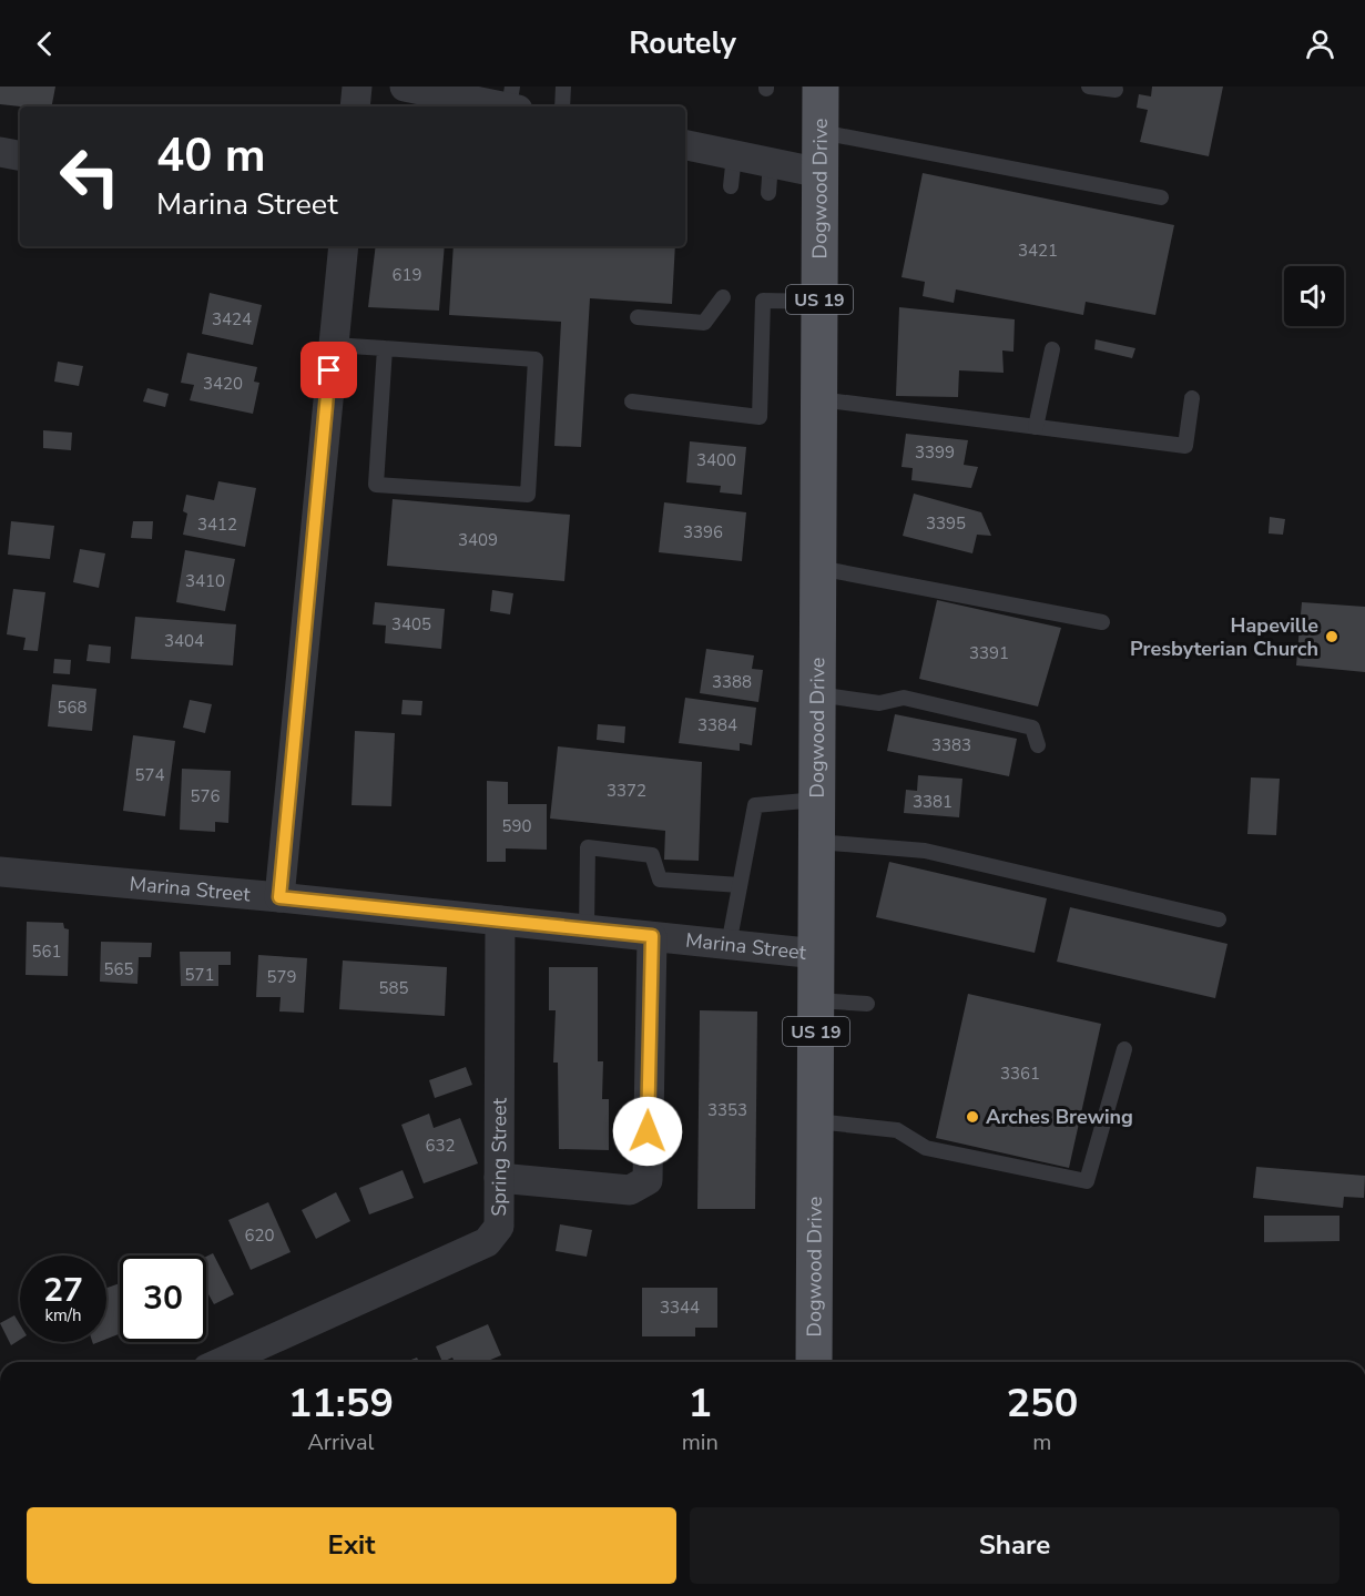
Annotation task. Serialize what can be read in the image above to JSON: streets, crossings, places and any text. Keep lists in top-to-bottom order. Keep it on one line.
{"streets":{"main road":["Dogwood Drive","US 19"],"street":["Marina Street","Spring Street"]},"crossings":[["Dogwood Drive","Marina Street"],["Marina Street","Spring Street"]],"places":["Hapeville Presbyterian Church","Arches Brewing"],"house_numbers":["3421","619","3424","3420","3399","3400","3395","3412","3396","3409","3410","3405","3404","3391","3388","568","3384","3383","574","3372","576","3381","590","561","565","571","579","585","3361","3353","632","620","3344"],"page":{"header":"Routely","turn":["40 m","Marina Street"],"speed":"27 km/h","limit":"30","eta":["11:59","Arrival","1","min","250","m"],"buttons":["Exit","Share"]}}
